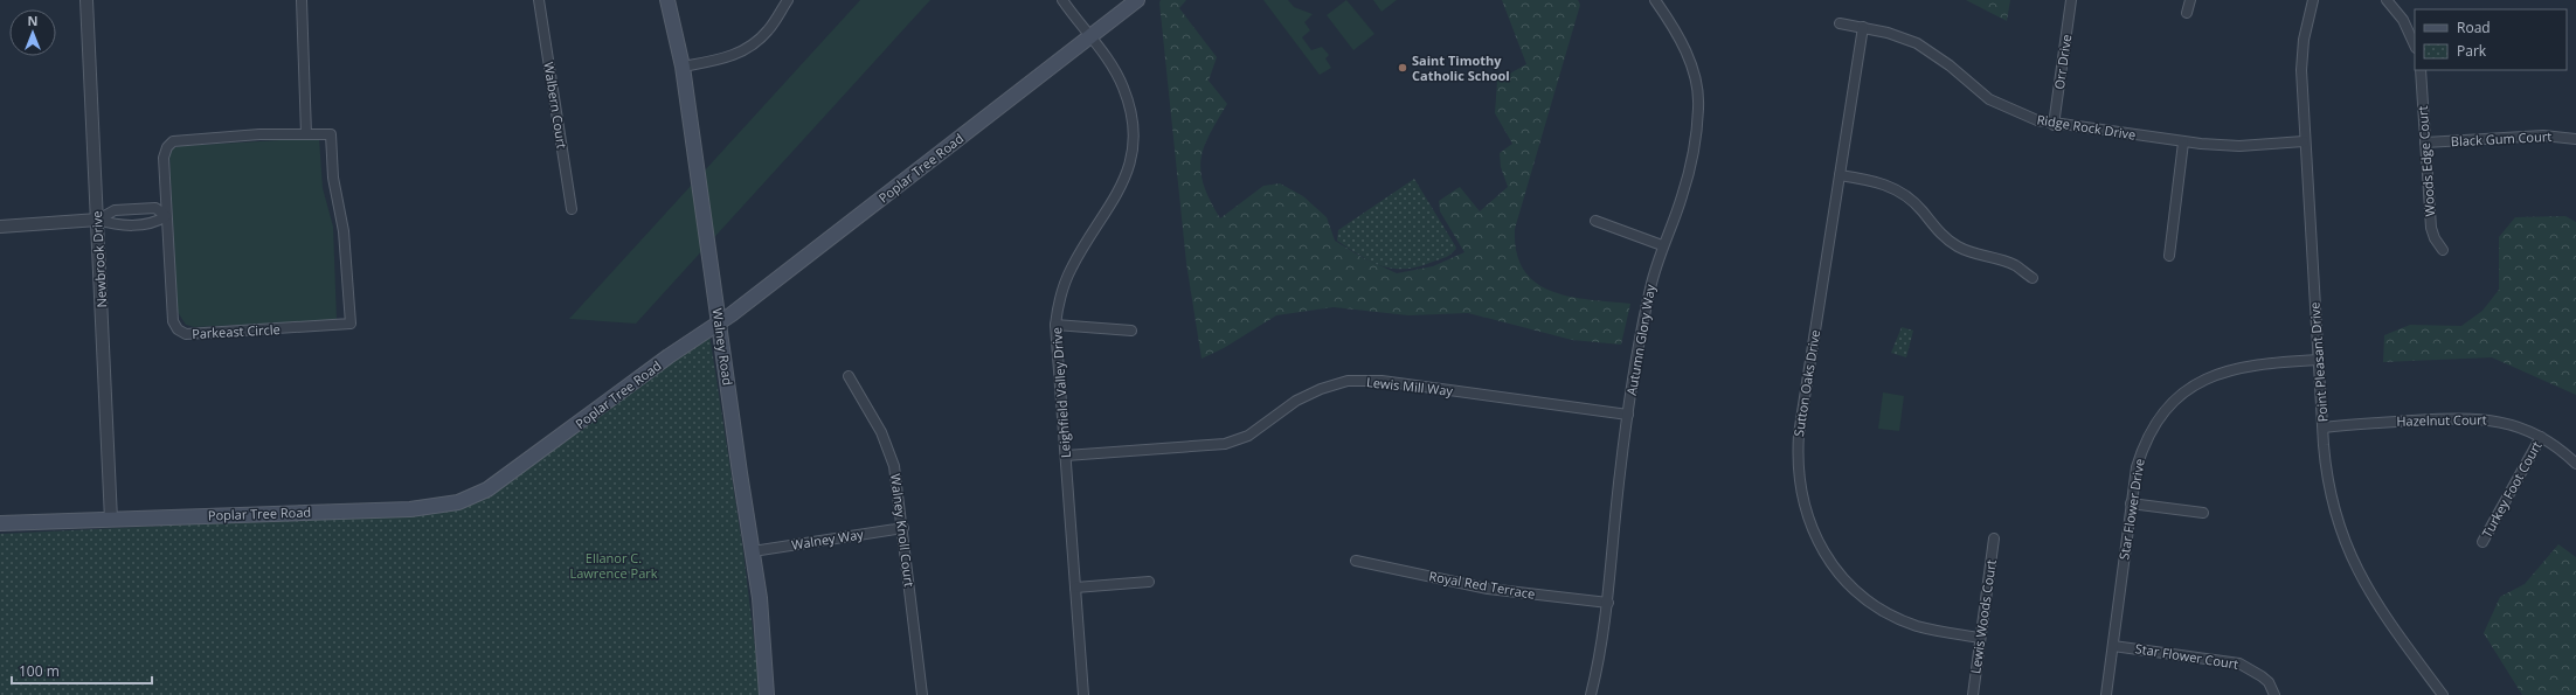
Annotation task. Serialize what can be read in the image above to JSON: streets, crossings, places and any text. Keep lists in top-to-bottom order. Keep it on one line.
{"streets":{"main road":["Poplar Tree Road","Walney Road"],"street":["Orr Drive","Walbern Court","Ridge Rock Drive","Black Gum Court","Woods Edge Court","Newbrook Drive","Parkeast Circle","Autumn Glory Way","Point Pleasant Drive","Sutton Oaks Drive","Lewis Mill Way","Leighfield Valley Drive","Hazelnut Court","Turkey Foot Court","Star Flower Drive","Walney Knoll Court","Walney Way","Royal Red Terrace","Lewis Woods Court","Star Flower Court"]},"crossings":[["Orr Drive","Ridge Rock Drive"],["Ridge Rock Drive","Point Pleasant Drive"],["Ridge Rock Drive","Sutton Oaks Drive"],["Black Gum Court","Woods Edge Court"],["Poplar Tree Road","Newbrook Drive"],["Poplar Tree Road","Walney Road"],["Poplar Tree Road","Leighfield Valley Drive"],["Autumn Glory Way","Lewis Mill Way"],["Autumn Glory Way","Royal Red Terrace"],["Walney Road","Walney Way"],["Point Pleasant Drive","Hazelnut Court"],["Point Pleasant Drive","Star Flower Drive"],["Sutton Oaks Drive","Lewis Woods Court"],["Lewis Mill Way","Leighfield Valley Drive"],["Hazelnut Court","Turkey Foot Court"],["Star Flower Drive","Star Flower Court"],["Walney Knoll Court","Walney Way"]],"parks":["Ellanor C. Lawrence Park"],"places":["Saint Timothy Catholic School"],"legend":["Road","Park"],"scale_bar":"100 m","north":"top"}
